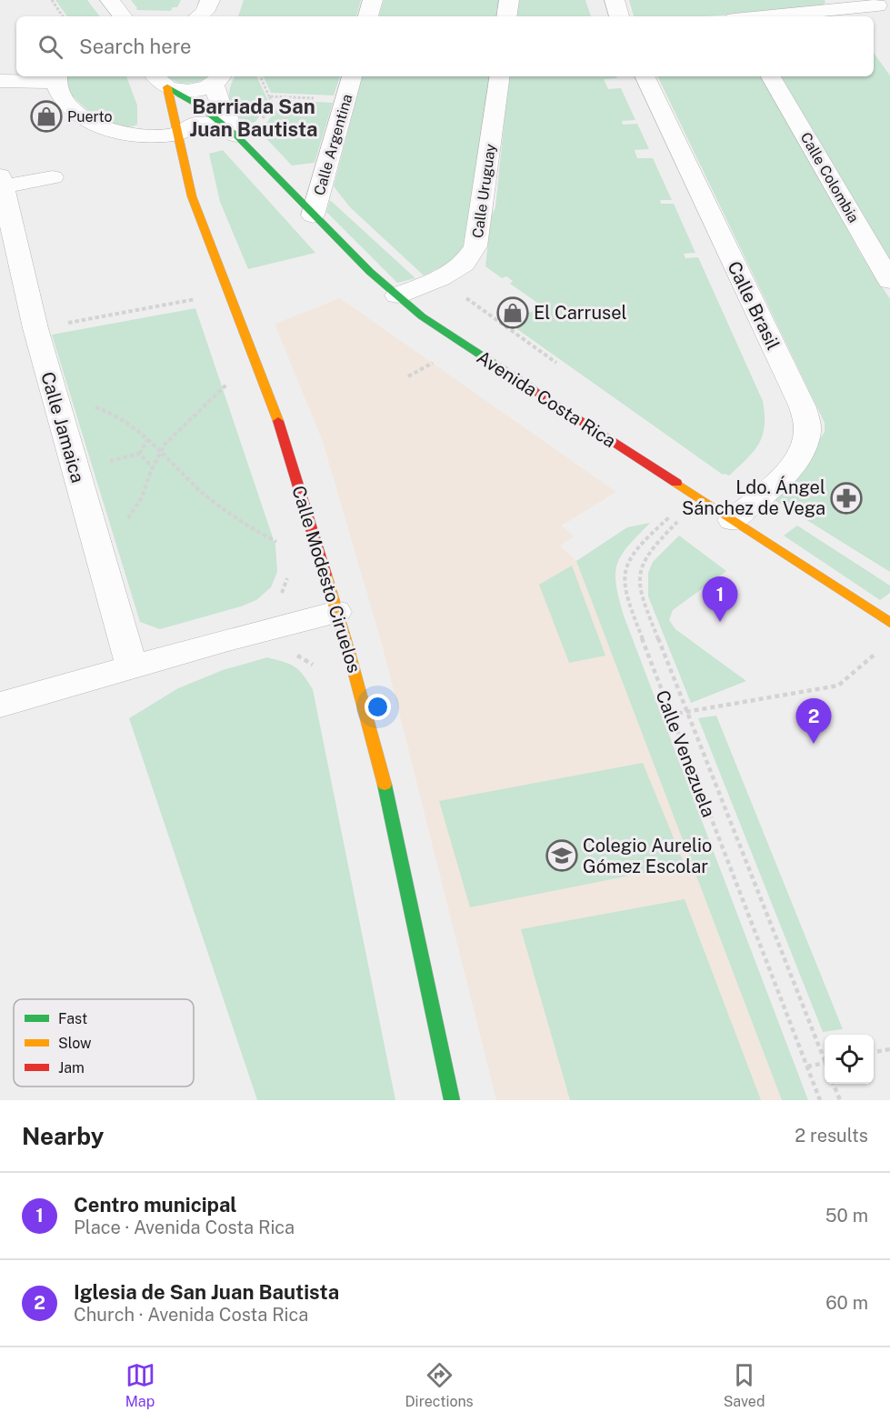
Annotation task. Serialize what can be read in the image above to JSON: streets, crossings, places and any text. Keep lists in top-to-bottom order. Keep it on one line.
{"streets":{"street":["Calle Argentina","Calle Colombia","Calle Uruguay","Calle Brasil","Avenida Costa Rica","Calle Jamaica","Calle Modesto Ciruelos"],"path":["Calle Venezuela"]},"crossings":[["Calle Argentina","Avenida Costa Rica"],["Calle Uruguay","Avenida Costa Rica"],["Calle Brasil","Avenida Costa Rica"],["Avenida Costa Rica","Calle Modesto Ciruelos"]],"districts":["Barriada San Juan Bautista"],"places":{"shop":["Puerto","El Carrusel"],"pharmacy":["Ldo. Ángel Sánchez de Vega"],"school or university":["Colegio Aurelio Gómez Escolar"]},"legend":["Fast","Slow","Jam"],"page":{"search":"Search here","pins":["1","2"],"heading":["Nearby","2 results"],"list":[{"mark":"1","name":"Centro municipal","note":"Place · Avenida Costa Rica","value":"50 m"},{"mark":"2","name":"Iglesia de San Juan Bautista","note":"Church · Avenida Costa Rica","value":"60 m"}],"nav":["Map","Directions","Saved"]}}
